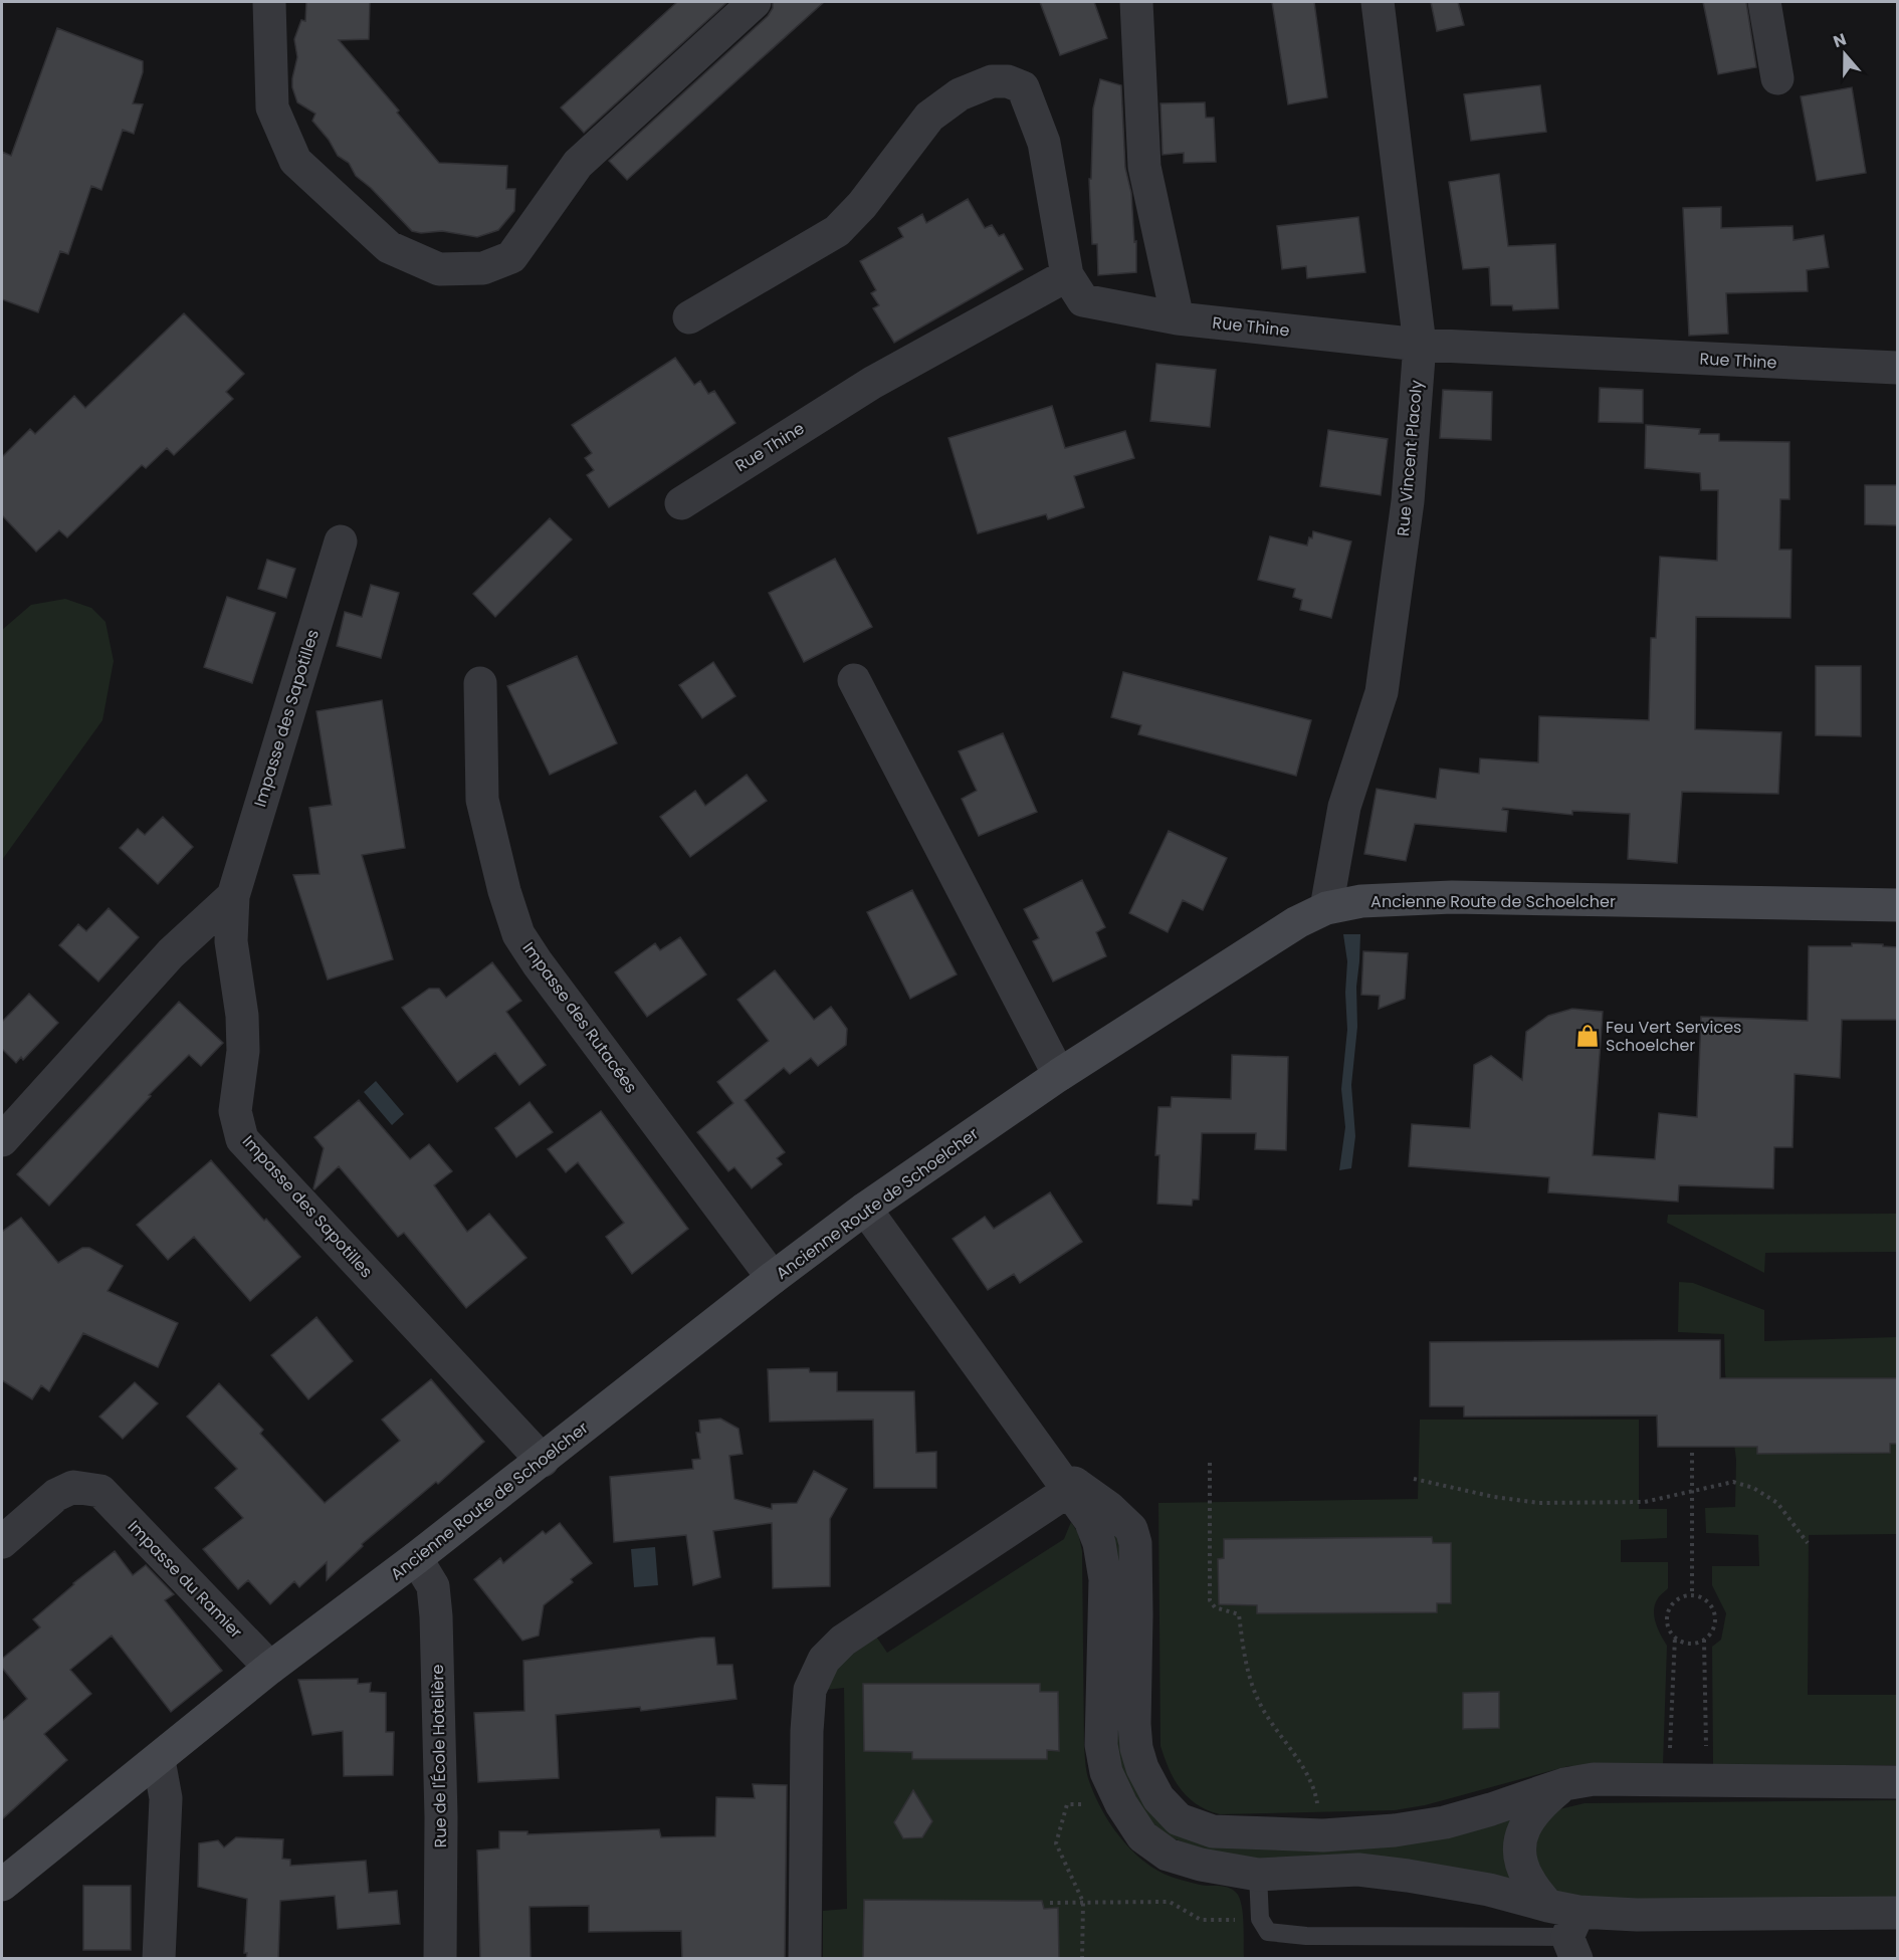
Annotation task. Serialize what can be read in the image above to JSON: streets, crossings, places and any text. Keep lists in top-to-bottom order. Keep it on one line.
{"streets":{"main road":["Ancienne Route de Schoelcher"],"street":["Rue Thine","Rue Vincent Placoly","Impasse des Sapotilles","Impasse des Rutacées","Impasse du Ramier","Rue de l'École Hotelière"]},"crossings":[["Rue Thine","Rue Vincent Placoly"],["Rue Vincent Placoly","Ancienne Route de Schoelcher"],["Impasse des Sapotilles","Ancienne Route de Schoelcher"],["Ancienne Route de Schoelcher","Impasse des Rutacées"],["Ancienne Route de Schoelcher","Impasse du Ramier"],["Ancienne Route de Schoelcher","Rue de l'École Hotelière"]],"places":{"shop":["Feu Vert Services Schoelcher"]},"north":"top"}
